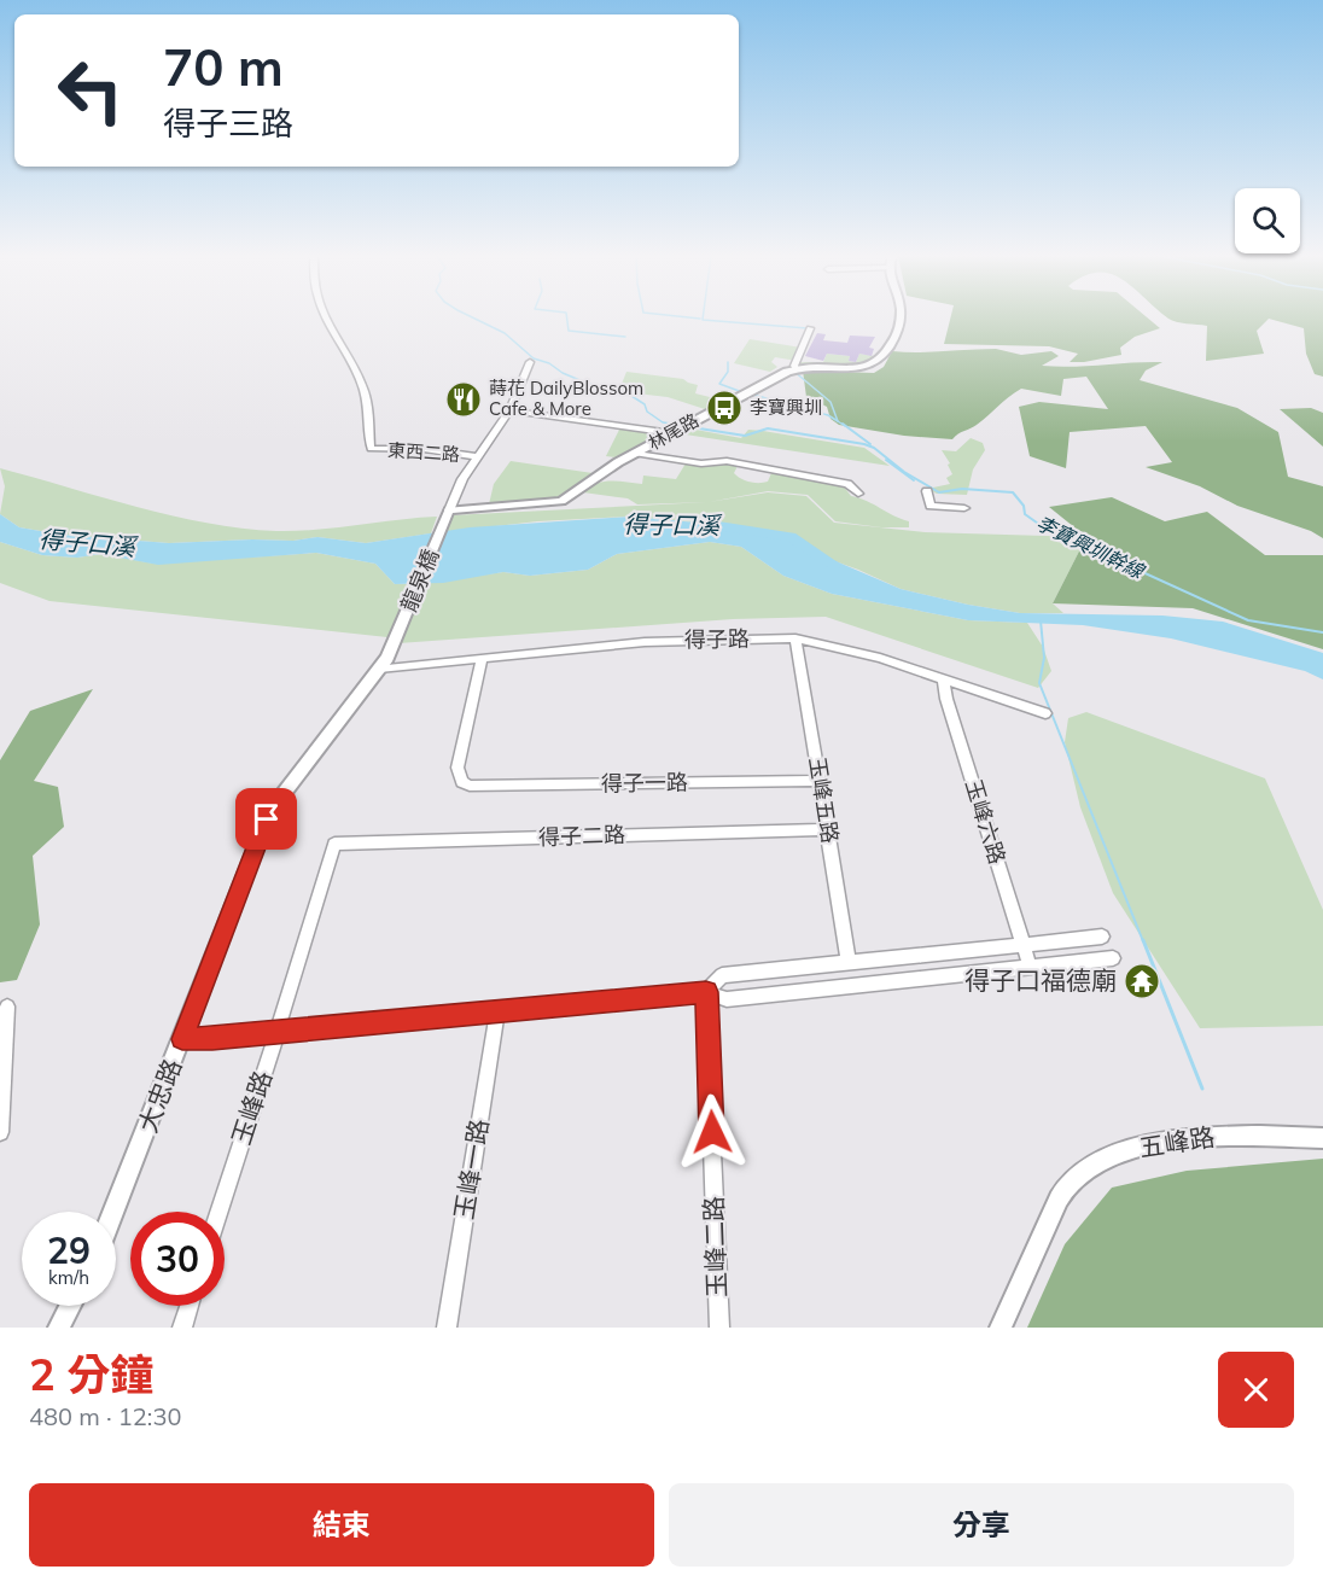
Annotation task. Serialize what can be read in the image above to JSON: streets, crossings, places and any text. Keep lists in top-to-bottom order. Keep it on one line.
{"streets":{"street":["林尾路","東西二路","龍泉橋","得子路","得子一路","玉峰五路","玉峰六路","得子二路","大忠路","玉峰路","五峰路","玉峰一路","玉峰二路"]},"crossings":[["林尾路","龍泉橋"],["龍泉橋","大忠路"],["得子路","得子一路"],["得子路","玉峰五路"],["得子路","玉峰六路"],["得子路","大忠路"],["得子一路","玉峰五路"],["玉峰五路","得子二路"],["得子二路","玉峰路"]],"water":["得子口溪","李寶興圳幹線"],"places":{"restaurant":["蒔花 DailyBlossom Cafe & More"],"bus stop":["李寶興圳"],"temple":["得子口福德廟"]},"page":{"turn":["70 m","得子三路"],"speed":"29 km/h","limit":"30","heading":["2 分鐘","480 m · 12:30"],"buttons":["結束","分享"]}}
